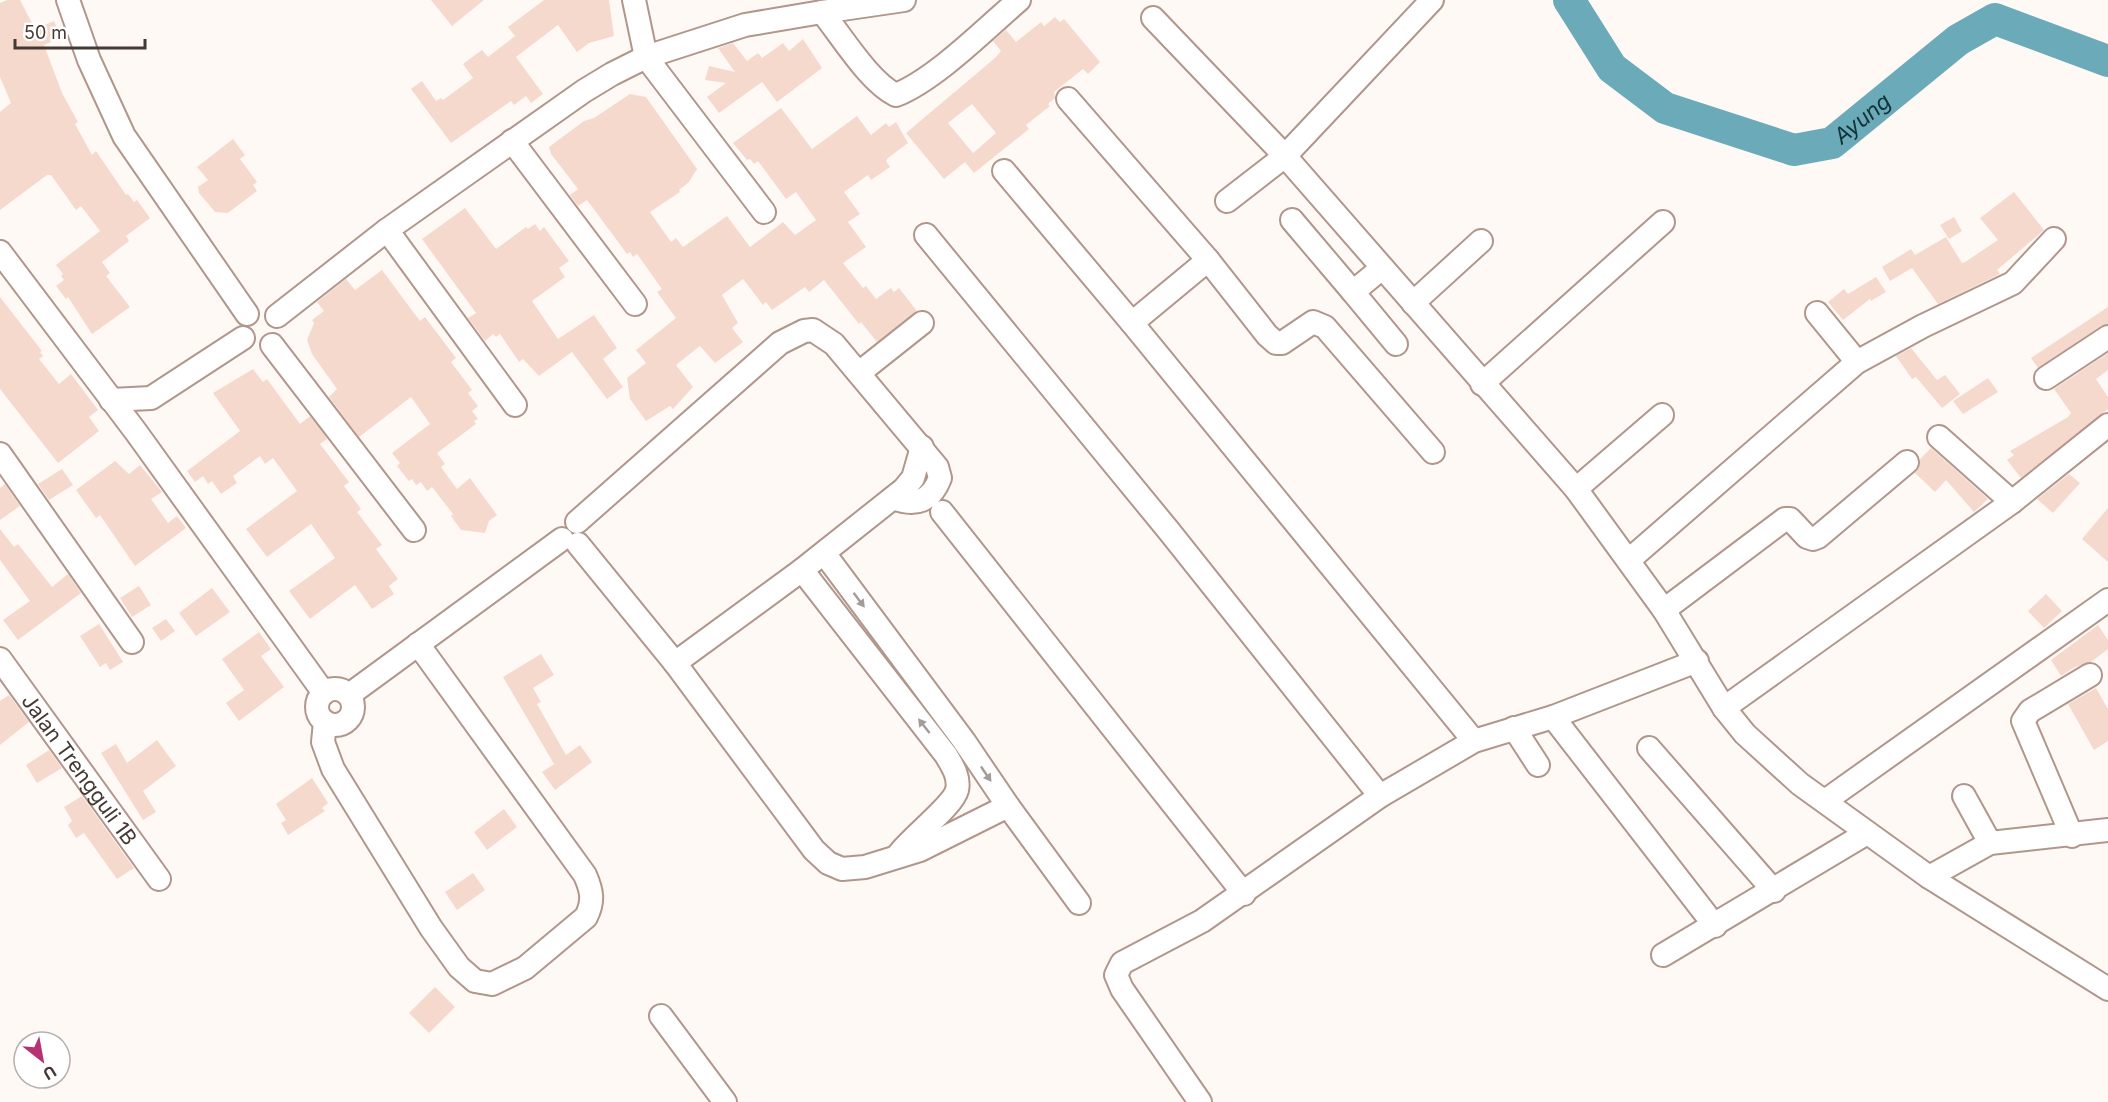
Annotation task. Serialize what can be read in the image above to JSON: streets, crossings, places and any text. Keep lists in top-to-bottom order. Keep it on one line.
{"streets":{"street":["Jalan Trengguli 1B"]},"water":["Ayung"],"scale_bar":"50 m","north":"bottom right"}
